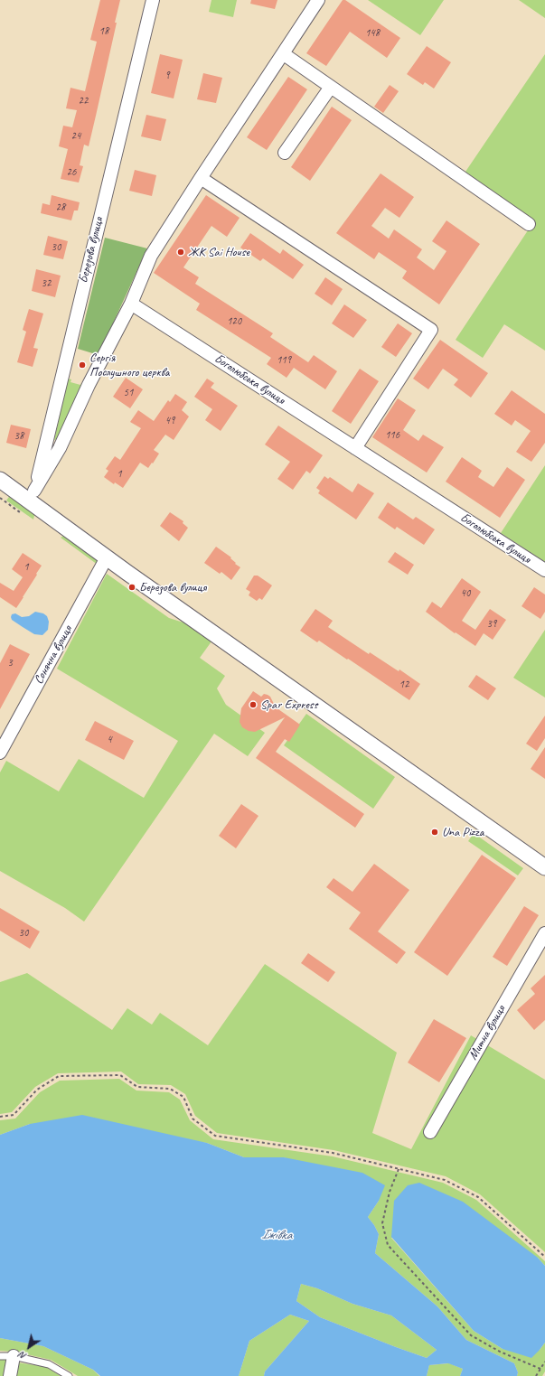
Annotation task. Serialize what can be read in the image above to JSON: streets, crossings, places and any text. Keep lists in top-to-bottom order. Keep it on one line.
{"streets":{"street":["Березова вулиця","Боголюбська вулиця","Сонячна вулиця","Митна вулиця"]},"water":["Іжівка"],"places":["ЖК Sai House","Сергія Послушного церква","Березова вулиця","Spar Express","Una Pizza"],"house_numbers":["18","148","9","22","24","26","28","30","32","120","119","51","49","116","38","1","1","40","39","3","12","4","30"],"north":"bottom left"}
